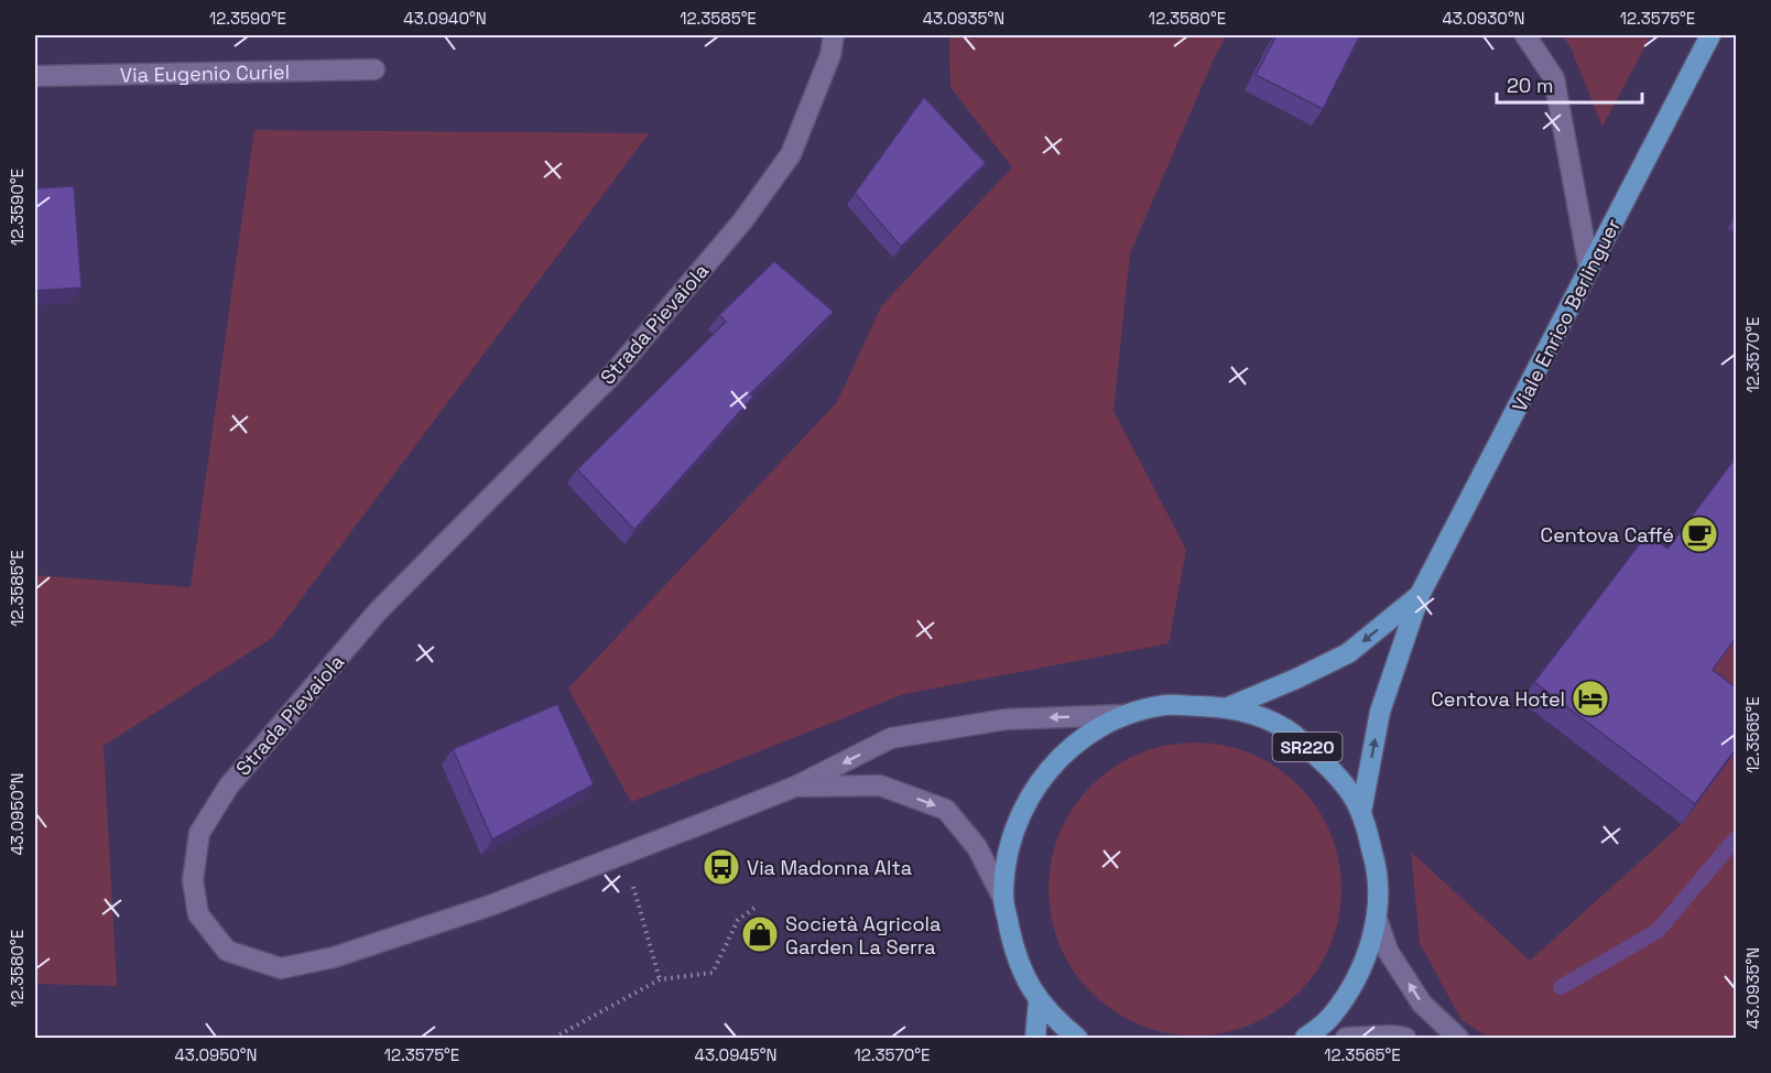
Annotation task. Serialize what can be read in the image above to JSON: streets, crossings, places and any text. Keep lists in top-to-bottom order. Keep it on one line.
{"streets":{"main road":["Viale Enrico Berlinguer","SR220"],"street":["Via Eugenio Curiel","Strada Pievaiola"]},"crossings":[["Strada Pievaiola","SR220"]],"places":{"cafe":["Centova Caffé"],"hotel":["Centova Hotel"],"bus stop":["Via Madonna Alta"],"shop":["Società Agricola Garden La Serra"]},"scale_bar":"20 m","coordinates":["12.3590°E","43.0940°N","12.3585°E","43.0935°N","12.3580°E","43.0930°N","12.3575°E","12.3570°E","12.3565°E","43.0950°N","43.0945°N"]}
